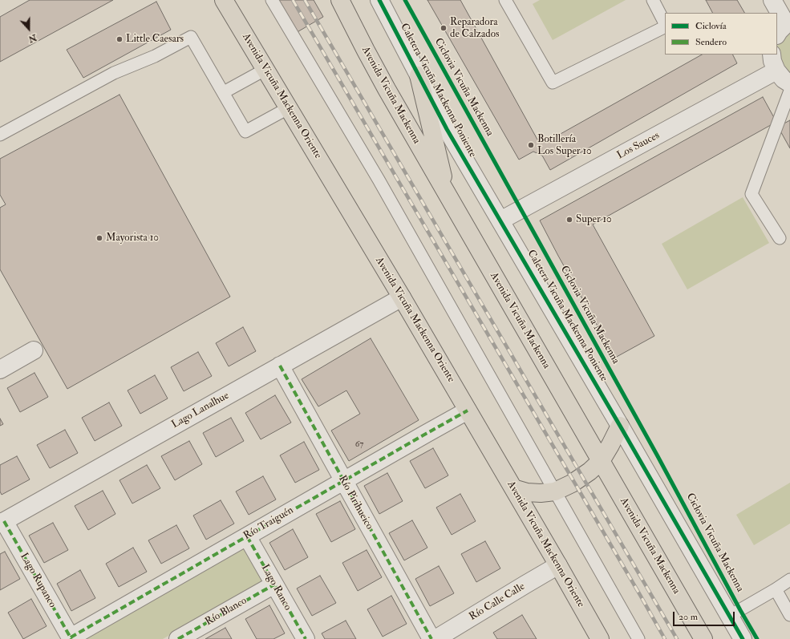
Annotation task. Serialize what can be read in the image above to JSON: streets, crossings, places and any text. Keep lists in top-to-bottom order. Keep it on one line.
{"streets":{"main road":["Avenida Vicuña Mackenna","Avenida Vicuña Mackenna Oriente"],"street":["Caletera Vicuña Mackenna Poniente","Los Sauces","Lago Lanalhue","Río Pirihueico","Río Traiguén","Lago Rupanco","Lago Ranco","Río Calle Calle","Río Blanco"],"cycle path":["Ciclovia Vicuña Mackenna"]},"crossings":[["Caletera Vicuña Mackenna Poniente","Los Sauces"],["Avenida Vicuña Mackenna Oriente","Lago Lanalhue"],["Avenida Vicuña Mackenna Oriente","Río Traiguén"],["Avenida Vicuña Mackenna Oriente","Río Calle Calle"],["Lago Lanalhue","Río Pirihueico"],["Lago Lanalhue","Lago Rupanco"],["Río Pirihueico","Río Traiguén"],["Río Traiguén","Lago Rupanco"],["Río Traiguén","Lago Ranco"],["Lago Ranco","Río Blanco"]],"places":["Reparadora de Calzados","Little Caesars","Botillería Los Super 10","Super 10","Mayorista 10"],"house_numbers":["67"],"legend":["Ciclovía","Sendero"],"scale_bar":"20 m","north":"bottom"}
